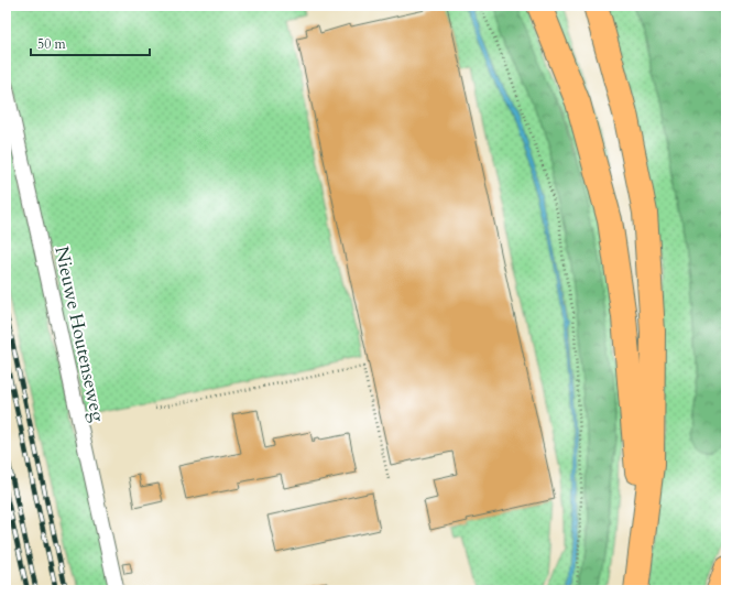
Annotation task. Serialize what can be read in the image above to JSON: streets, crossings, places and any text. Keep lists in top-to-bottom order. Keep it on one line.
{"streets":{"street":["Nieuwe Houtenseweg"]},"scale_bar":"50 m"}
